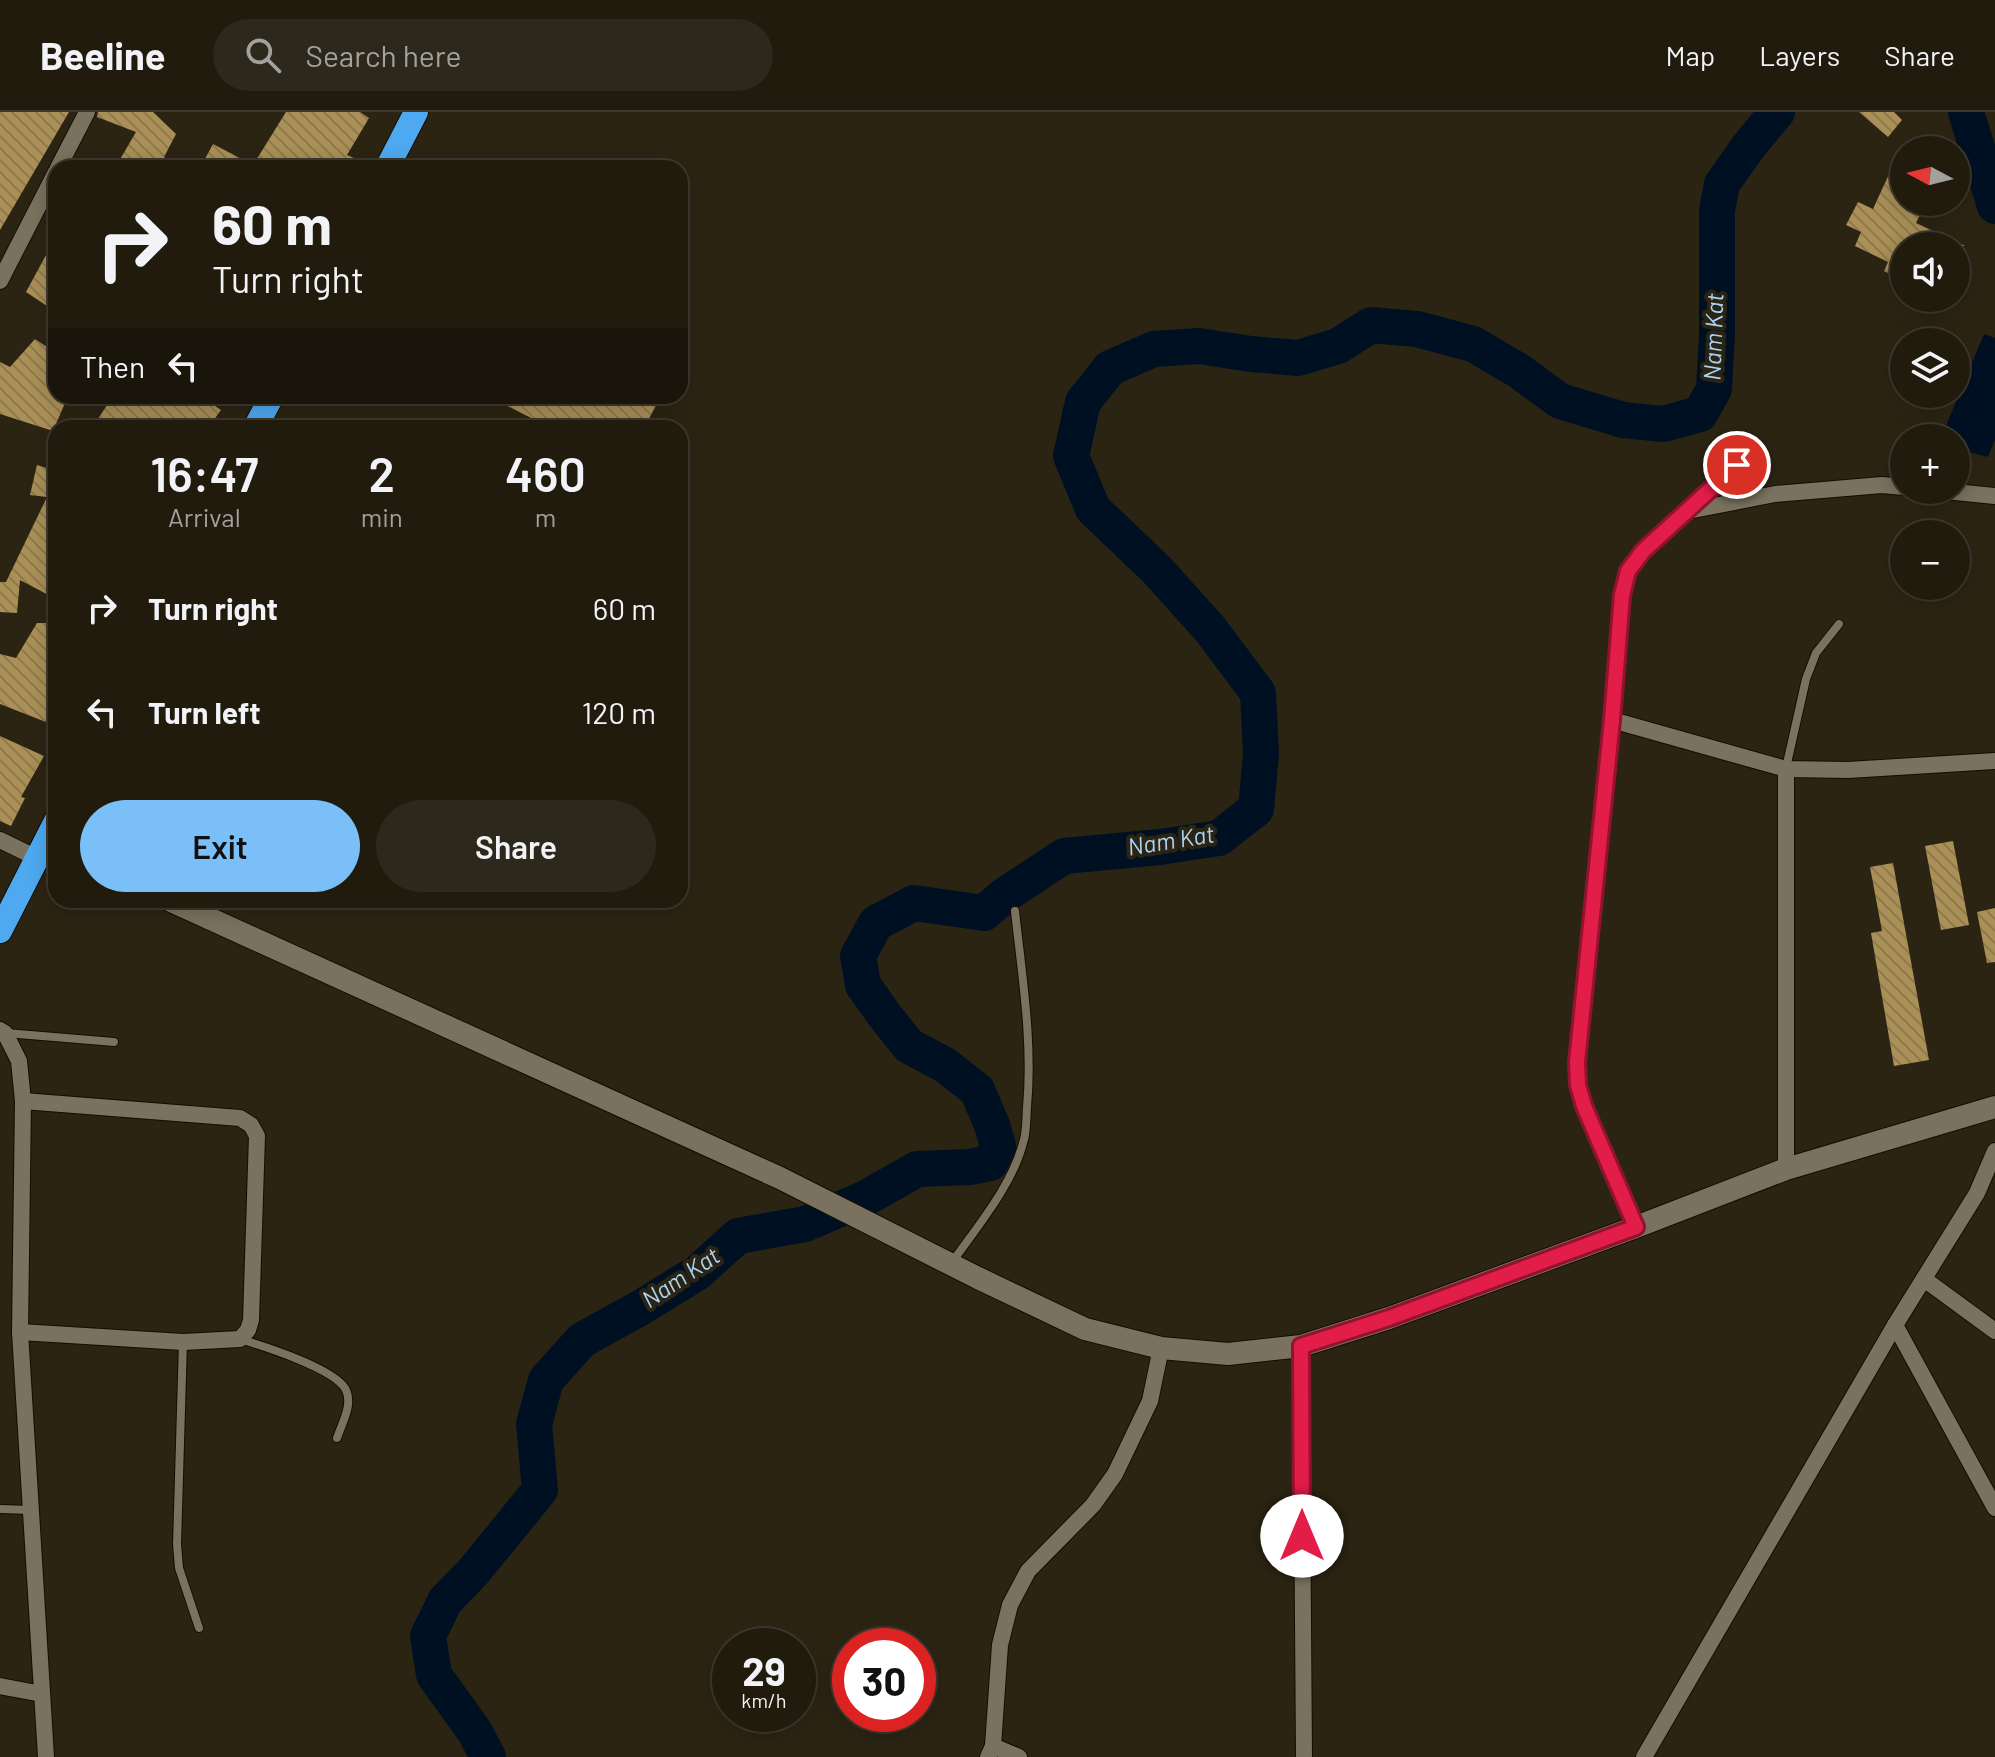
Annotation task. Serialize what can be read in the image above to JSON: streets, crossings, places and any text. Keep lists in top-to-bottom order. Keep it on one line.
{"water":["Nam Kat"],"north":"left","page":{"header":"Beeline","search":"Search here","nav":["Map","Layers","Share"],"map_buttons":["+","−"],"turn":["60 m","Turn right"],"then":"Then","eta":["16:47","Arrival","2","min","460","m"],"list":[{"name":"Turn right","value":"60 m"},{"name":"Turn left","value":"120 m"}],"buttons":["Exit","Share"],"speed":"29 km/h","limit":"30"}}
